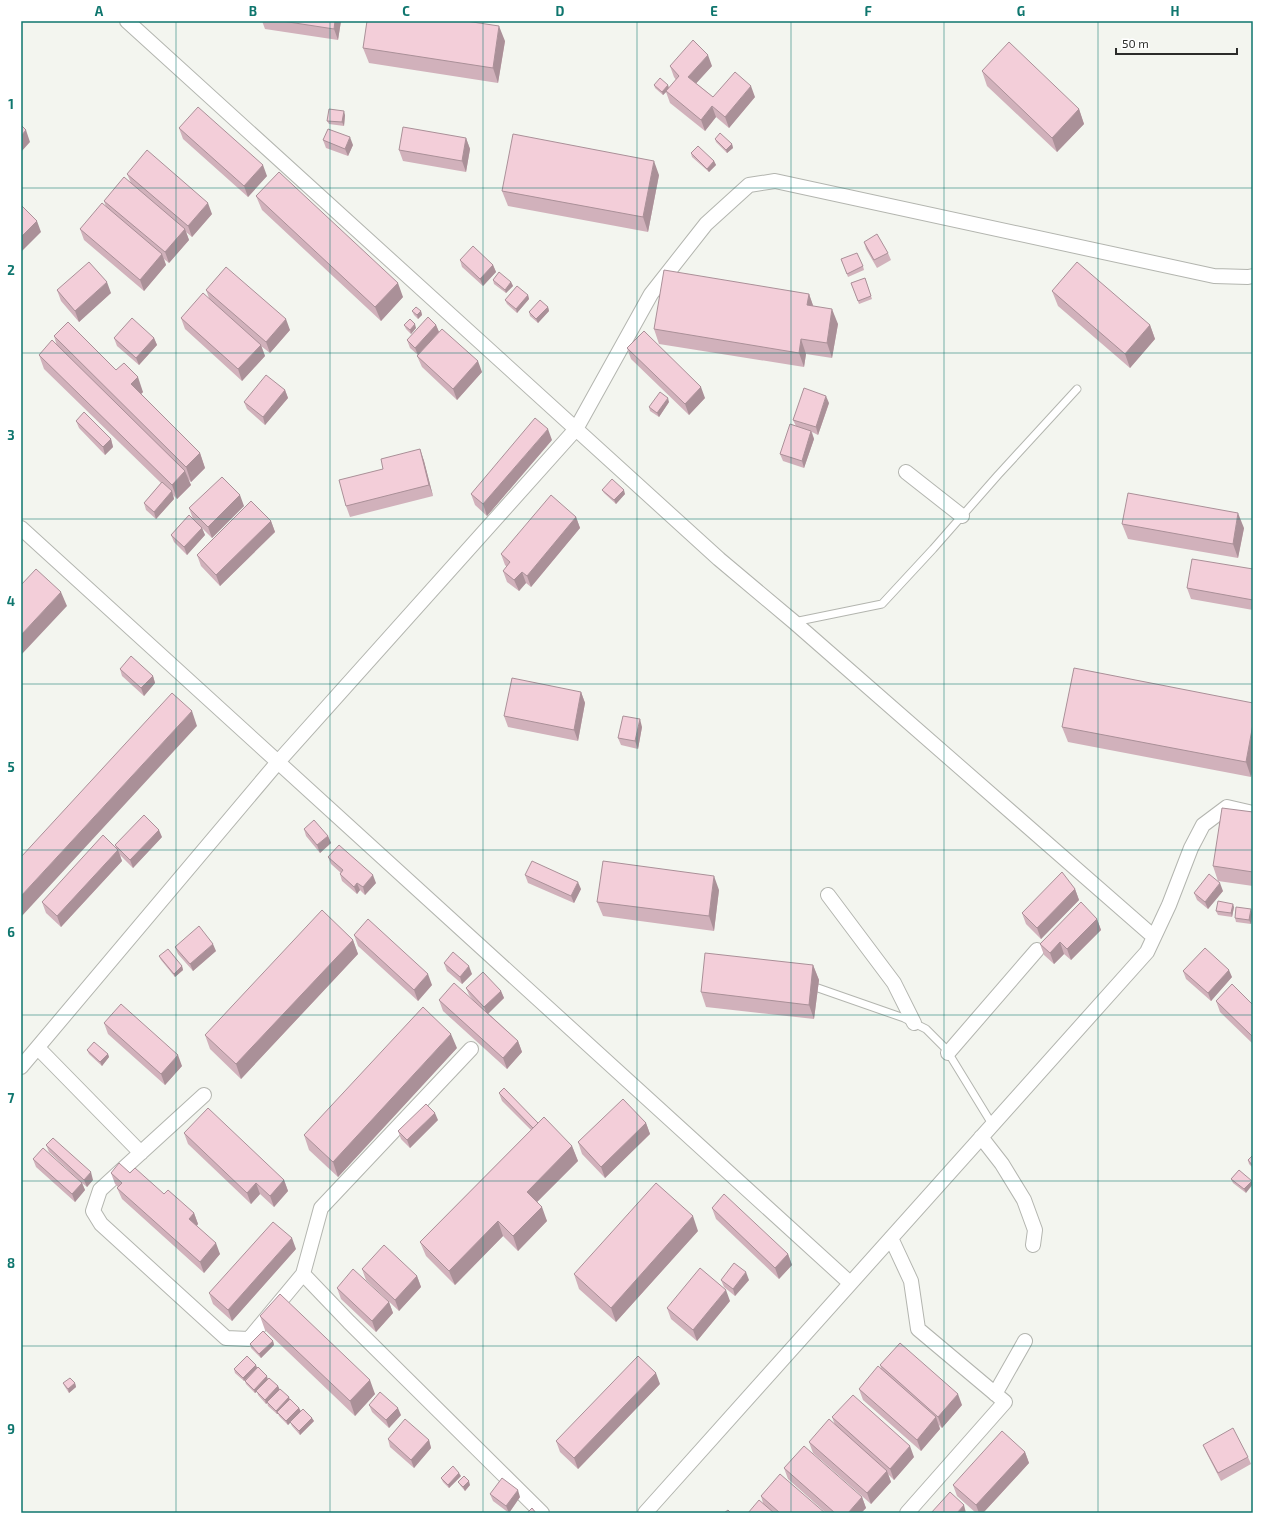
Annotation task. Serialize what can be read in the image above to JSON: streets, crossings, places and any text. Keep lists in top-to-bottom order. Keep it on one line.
{"scale_bar":"50 m","grid":{"columns":["A","B","C","D","E","F","G","H"],"rows":["1","2","3","4","5","6","7","8","9"]}}
